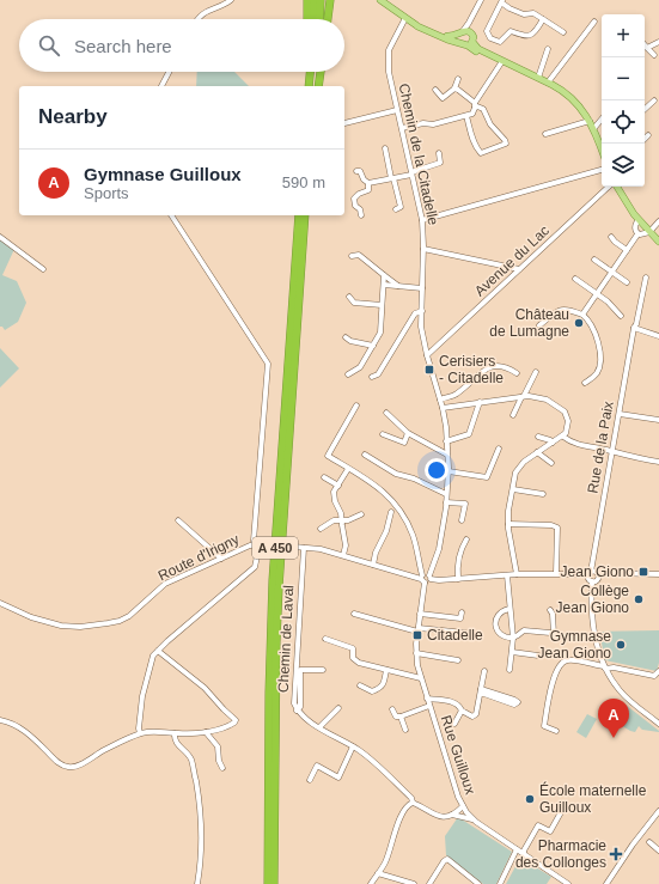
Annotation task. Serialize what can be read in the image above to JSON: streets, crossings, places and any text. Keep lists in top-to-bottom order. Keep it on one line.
{"streets":{"highway":["A 450"],"street":["Chemin de la Citadelle","Avenue du Lac","Rue de la Paix","Route d'Irigny","Chemin de Laval","Rue Guilloux"]},"crossings":[["Chemin de la Citadelle","Avenue du Lac"],["Chemin de la Citadelle","Route d'Irigny"],["Rue de la Paix","Route d'Irigny"],["Route d'Irigny","Chemin de Laval"],["Route d'Irigny","Rue Guilloux"],["Chemin de Laval","Rue Guilloux"]],"places":{"other":["Château de Lumagne","Collège Jean Giono","Gymnase Jean Giono","École maternelle Guilloux"],"transit":["Cerisiers - Citadelle","Jean Giono","Citadelle"],"health":["Pharmacie des Collonges"]},"page":{"map_buttons":["+","−"],"search":"Search here","heading":"Nearby","list":[{"mark":"A","name":"Gymnase Guilloux","note":"Sports","value":"590 m"}],"pins":"A"}}
